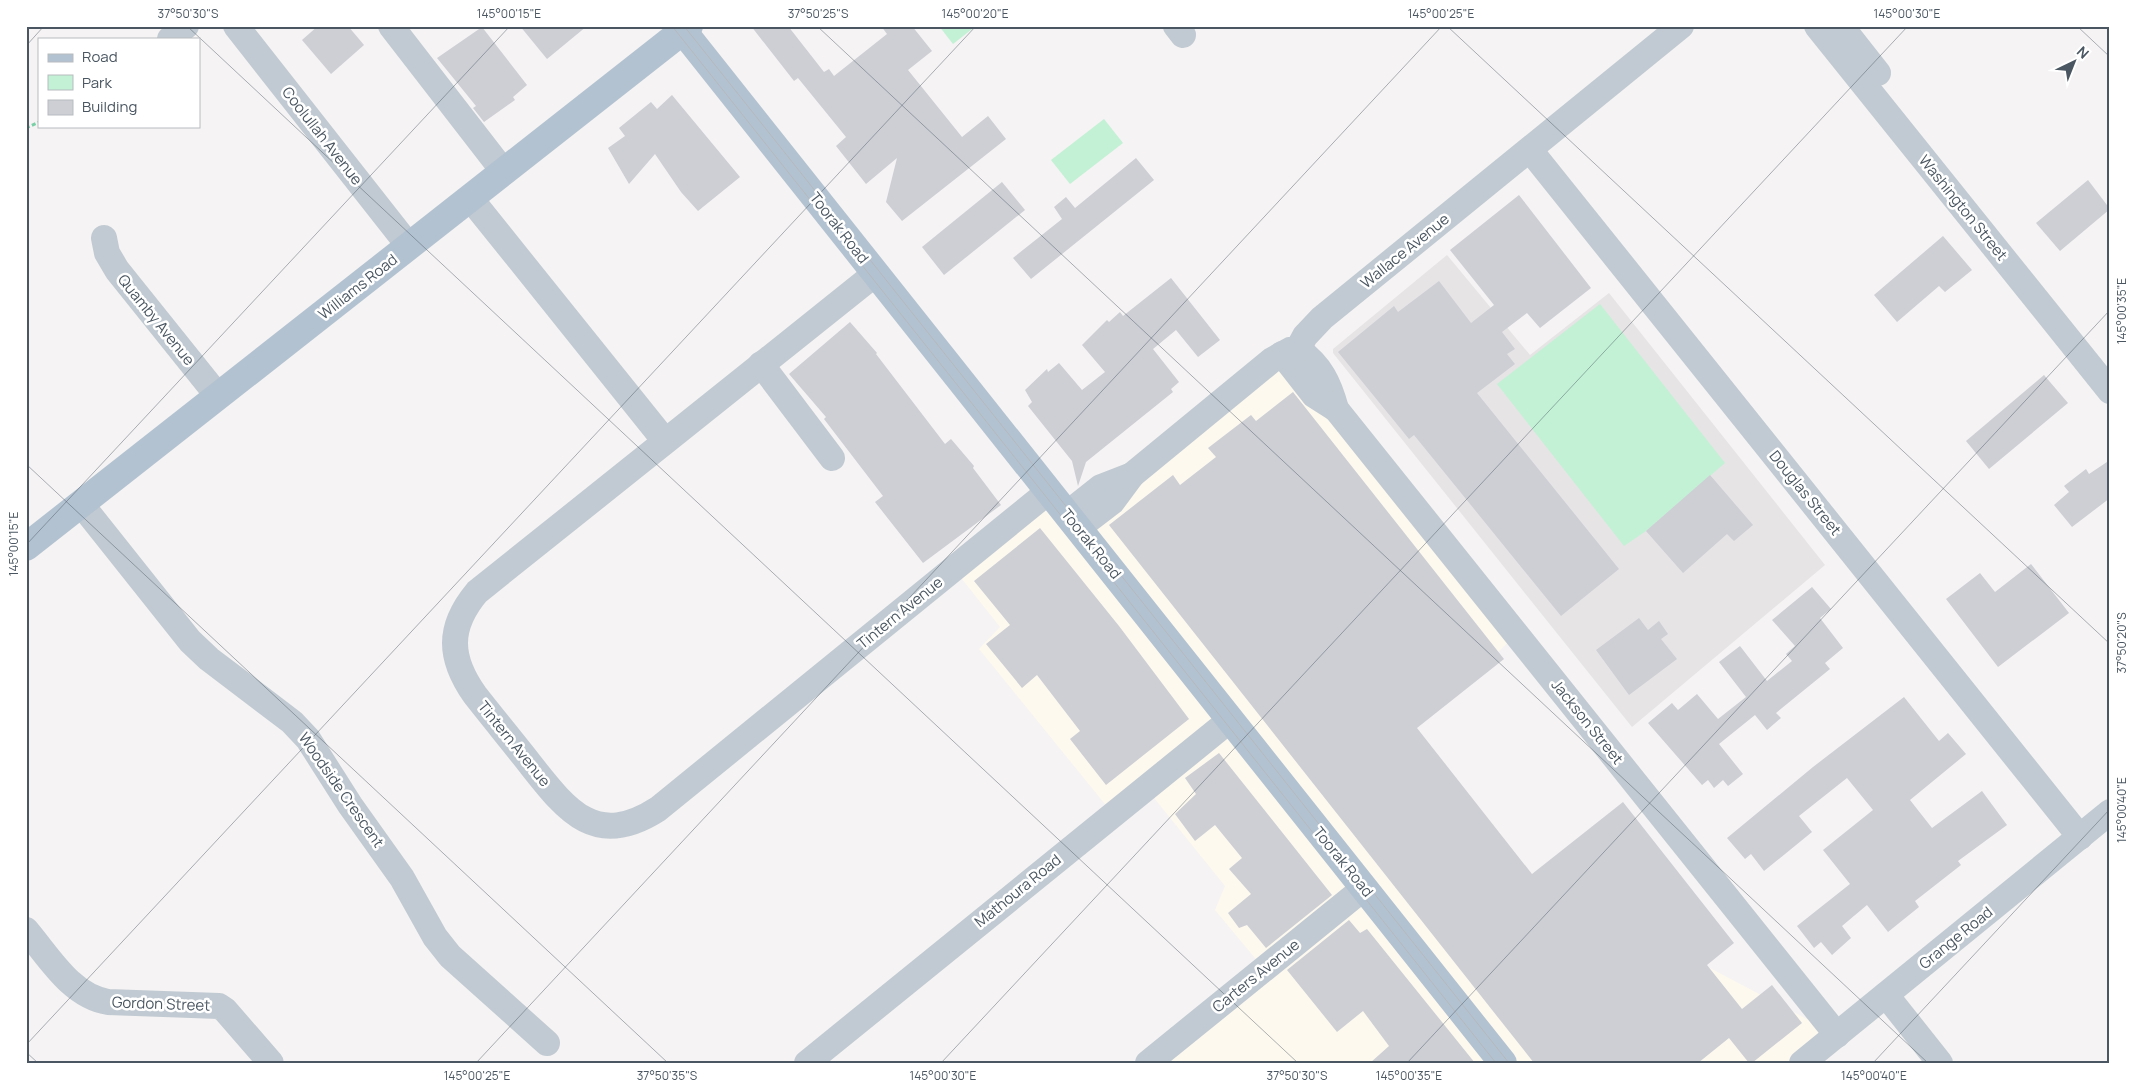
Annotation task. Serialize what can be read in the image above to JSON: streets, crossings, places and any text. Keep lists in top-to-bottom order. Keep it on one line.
{"streets":{"main road":["Toorak Road","Williams Road"],"street":["Coolullah Avenue","Washington Street","Wallace Avenue","Quamby Avenue","Douglas Street","Tintern Avenue","Jackson Street","Woodside Crescent","Mathoura Road","Grange Road","Carters Avenue","Gordon Street"]},"crossings":[["Coolullah Avenue","Williams Road"],["Toorak Road","Wallace Avenue"],["Toorak Road","Williams Road"],["Toorak Road","Tintern Avenue"],["Toorak Road","Mathoura Road"],["Toorak Road","Carters Avenue"],["Wallace Avenue","Douglas Street"],["Wallace Avenue","Jackson Street"],["Williams Road","Quamby Avenue"],["Williams Road","Woodside Crescent"],["Douglas Street","Grange Road"],["Jackson Street","Grange Road"]],"legend":["Road","Park","Building"],"north":"top right","coordinates":["37°50'30\"S","145°00'15\"E","37°50'25\"S","145°00'20\"E","145°00'25\"E","145°00'30\"E","145°00'35\"E","37°50'20\"S","145°00'40\"E","37°50'35\"S"]}
